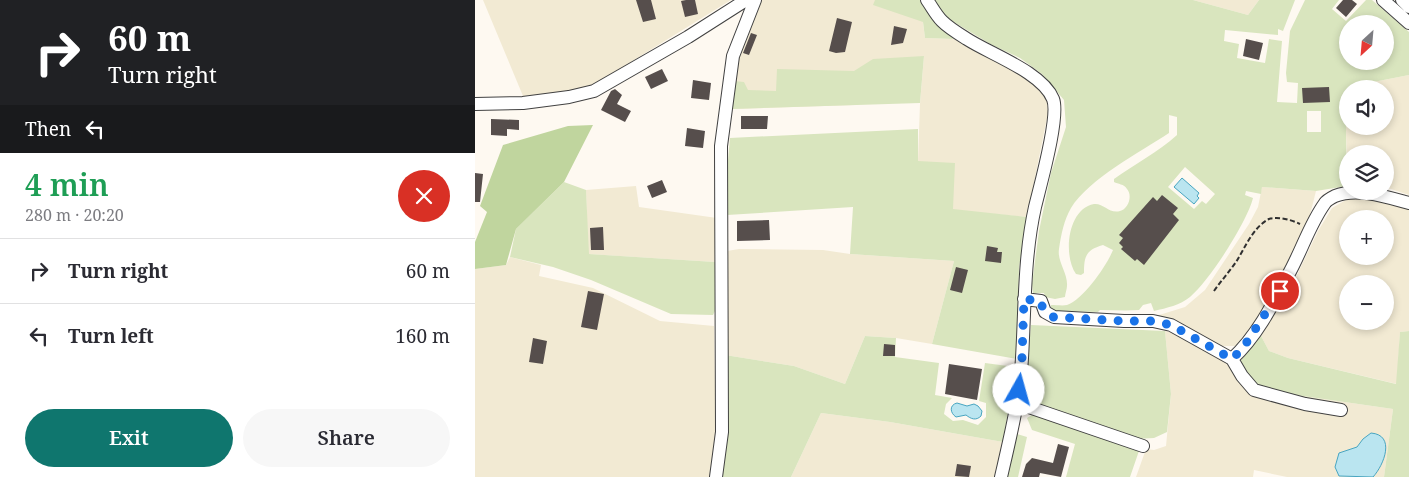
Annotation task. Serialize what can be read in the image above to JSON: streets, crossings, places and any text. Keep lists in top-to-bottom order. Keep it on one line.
{"north":"bottom left","page":{"turn":["60 m","Turn right"],"map_buttons":["+","−"],"then":"Then","heading":["4 min","280 m · 20:20"],"list":[{"name":"Turn right","value":"60 m"},{"name":"Turn left","value":"160 m"}],"buttons":["Exit","Share"]}}
